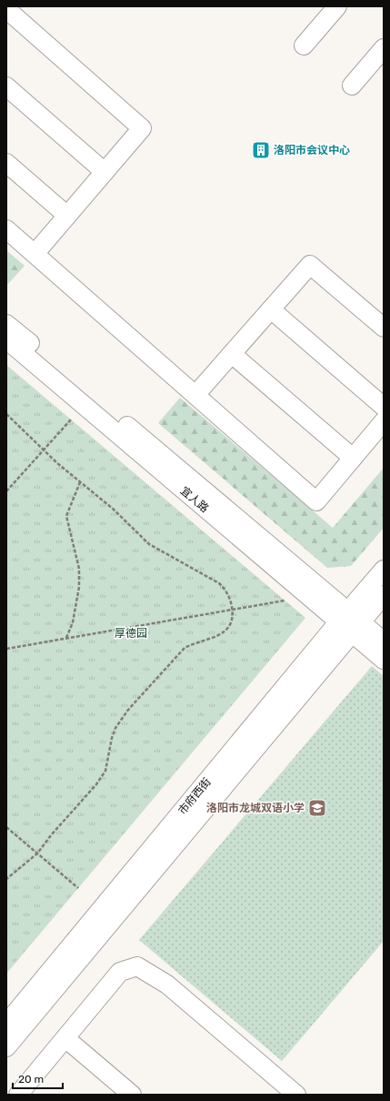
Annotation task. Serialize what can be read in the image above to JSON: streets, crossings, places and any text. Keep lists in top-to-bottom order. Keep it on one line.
{"streets":{"street":["宜人路","市府西街"]},"crossings":[["宜人路","市府西街"]],"parks":["厚德园"],"places":{"building":["洛阳市会议中心"],"school or university":["洛阳市龙城双语小学"]},"scale_bar":"20 m"}
